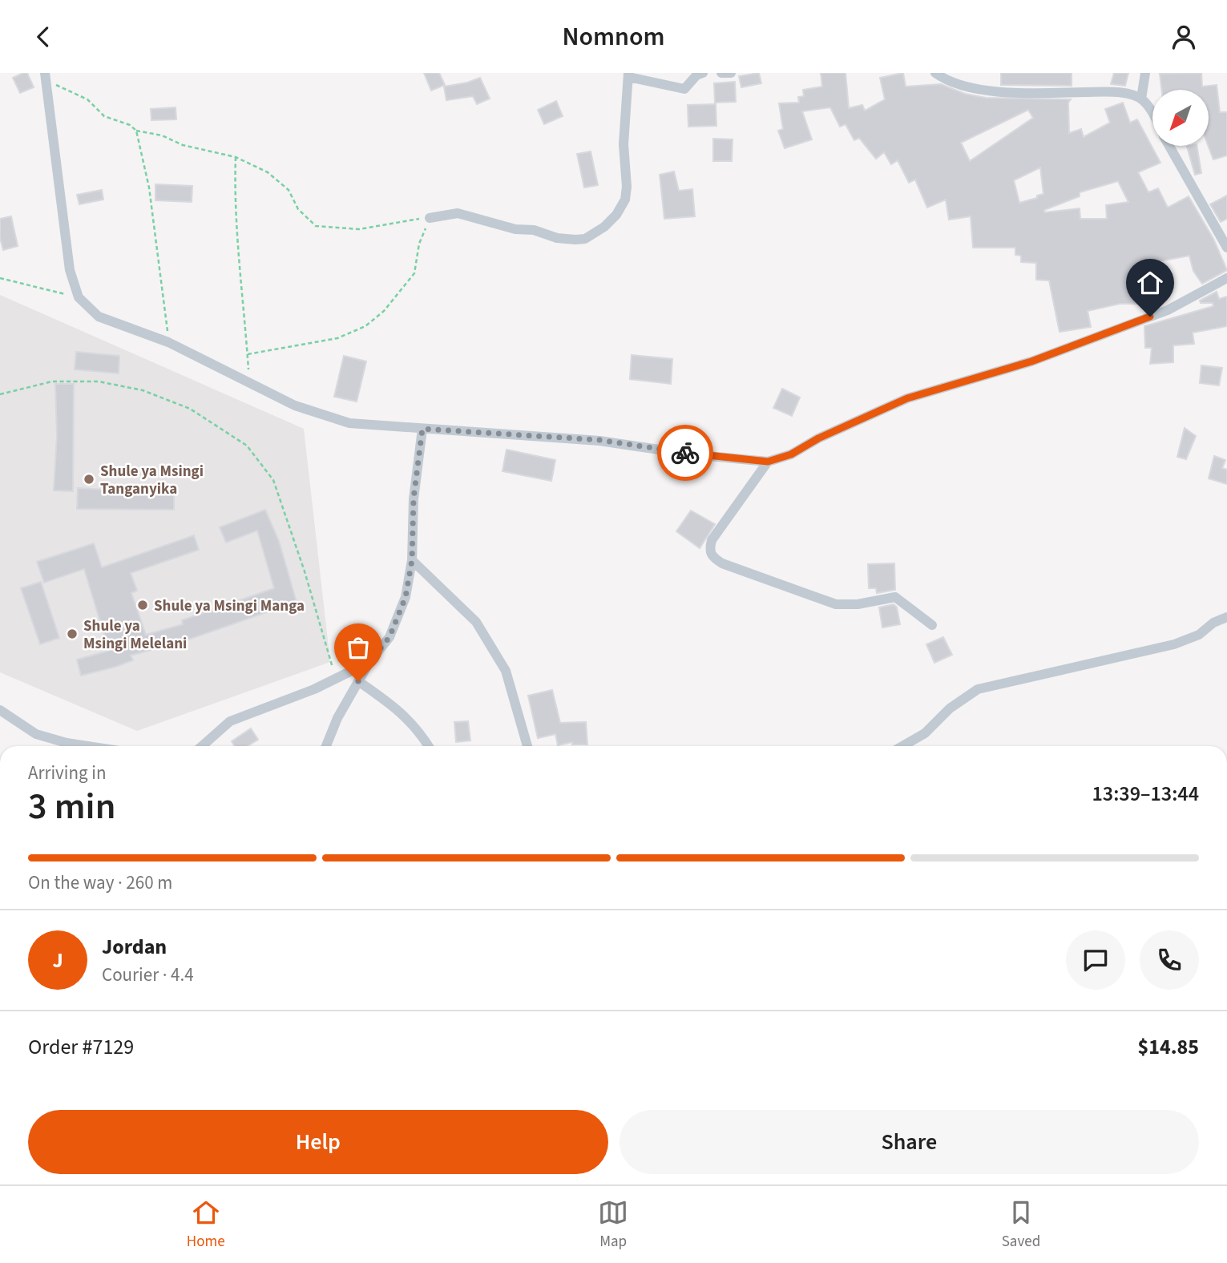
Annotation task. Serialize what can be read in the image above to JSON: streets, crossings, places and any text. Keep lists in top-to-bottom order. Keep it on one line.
{"places":["Shule ya Msingi Tanganyika","Shule ya Msingi Manga","Shule ya Msingi Melelani"],"north":"bottom left","page":{"header":"Nomnom","heading":["3 min","Arriving in","13:39–13:44"],"panel":["Jordan","Courier · 4.4","Order #7129","$14.85"],"bar":"On the way · 260 m","round":"J","buttons":["Help","Share"],"tabs":["Home","Map","Saved"]}}
